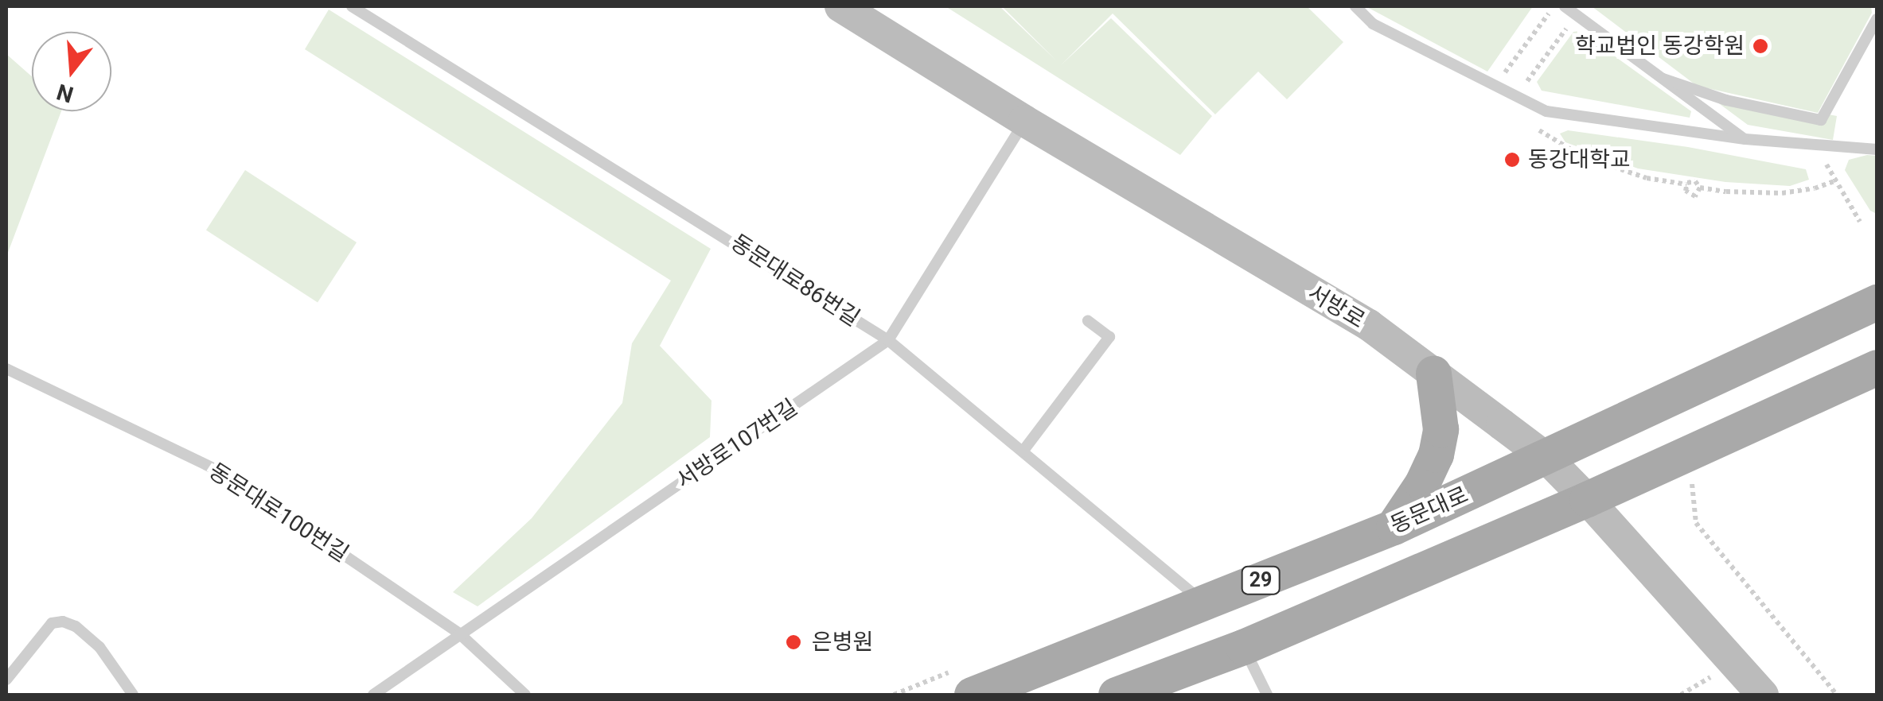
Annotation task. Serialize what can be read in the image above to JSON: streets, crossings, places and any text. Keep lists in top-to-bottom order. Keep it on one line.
{"streets":{"main road":["서방로","동문대로","29"],"lane":["동문대로86번길","서방로107번길","동문대로100번길"]},"crossings":[["동문대로86번길","서방로107번길"],["동문대로86번길","동문대로"],["서방로","서방로107번길"],["서방로","동문대로"],["서방로","29"],["서방로107번길","동문대로100번길"]],"places":["학교법인 동강학원","동강대학교","은병원"],"north":"bottom"}
